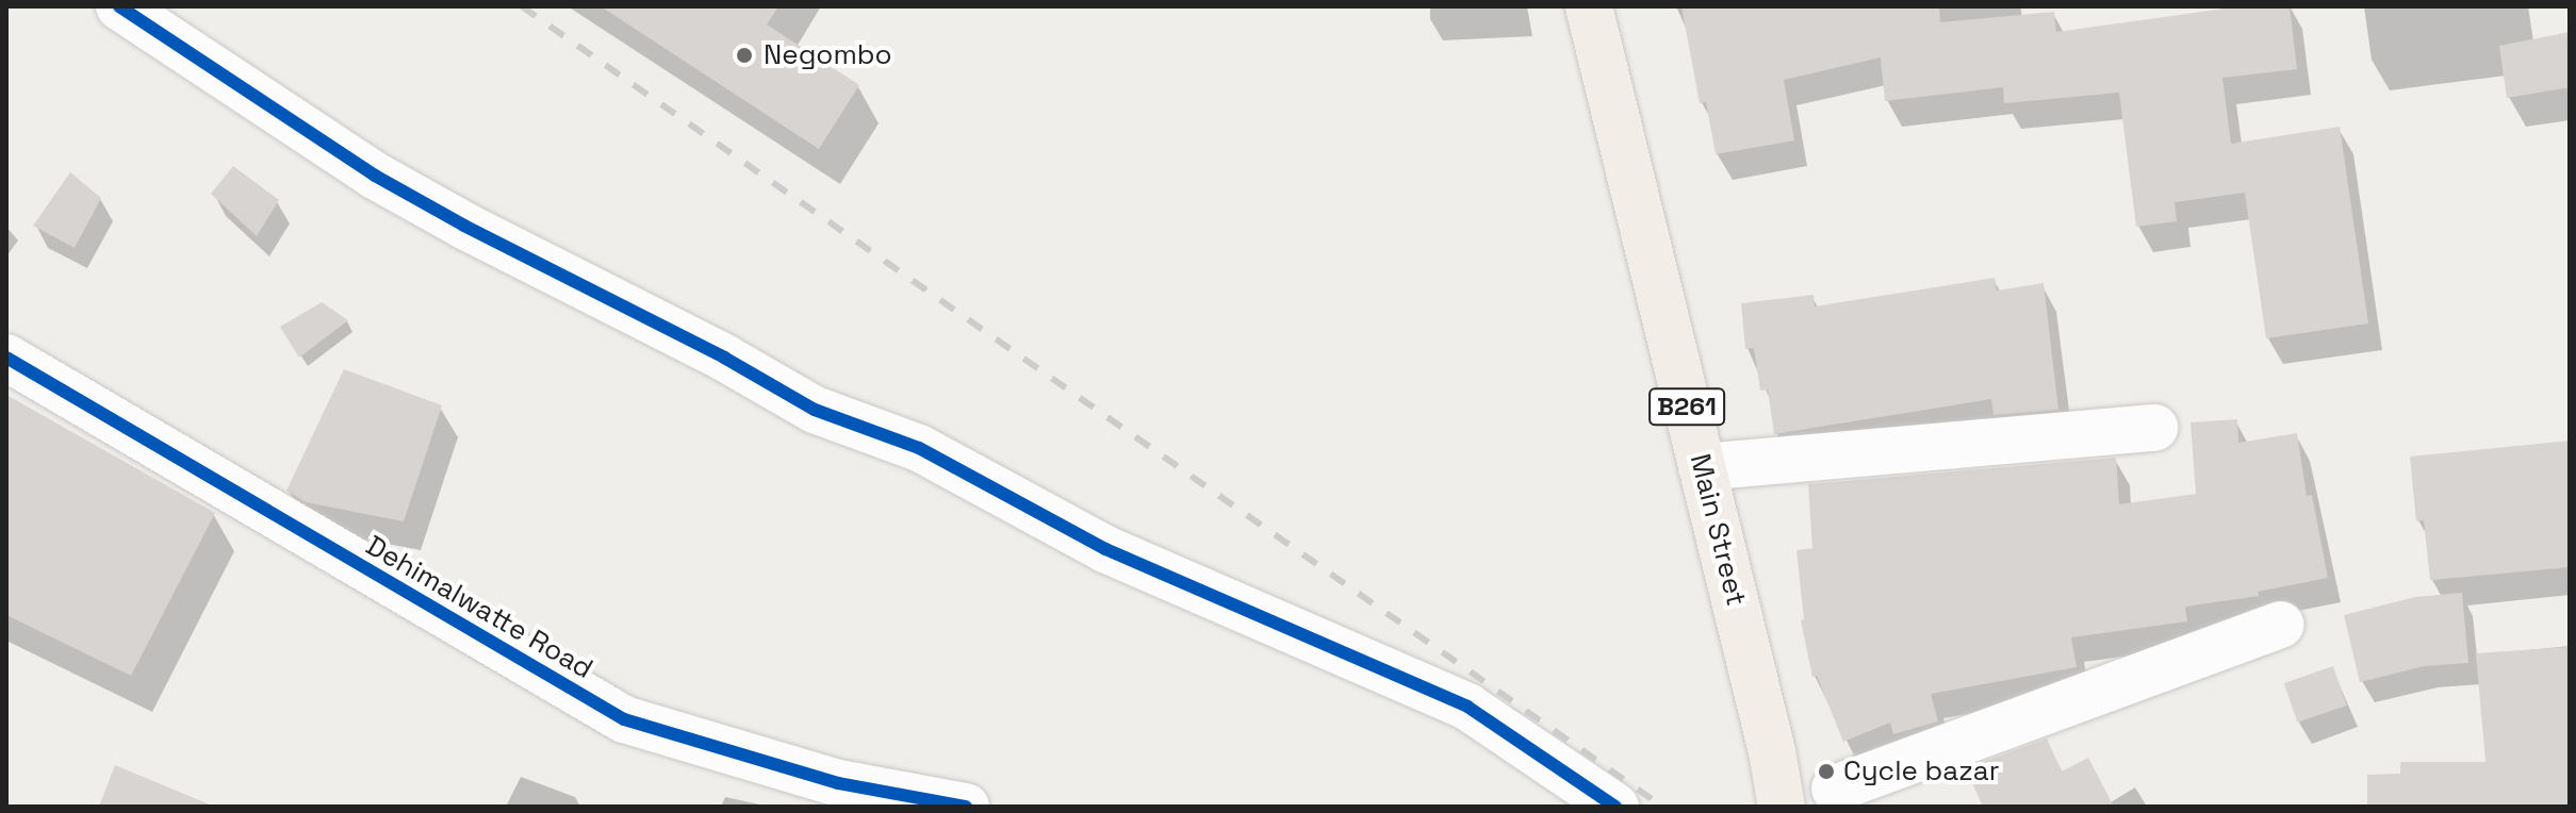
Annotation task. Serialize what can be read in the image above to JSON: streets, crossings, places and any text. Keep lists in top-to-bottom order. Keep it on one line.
{"streets":{"main road":["B261","Main Street"],"street":["Dehimalwatte Road"]},"places":["Negombo","Cycle bazar"]}
